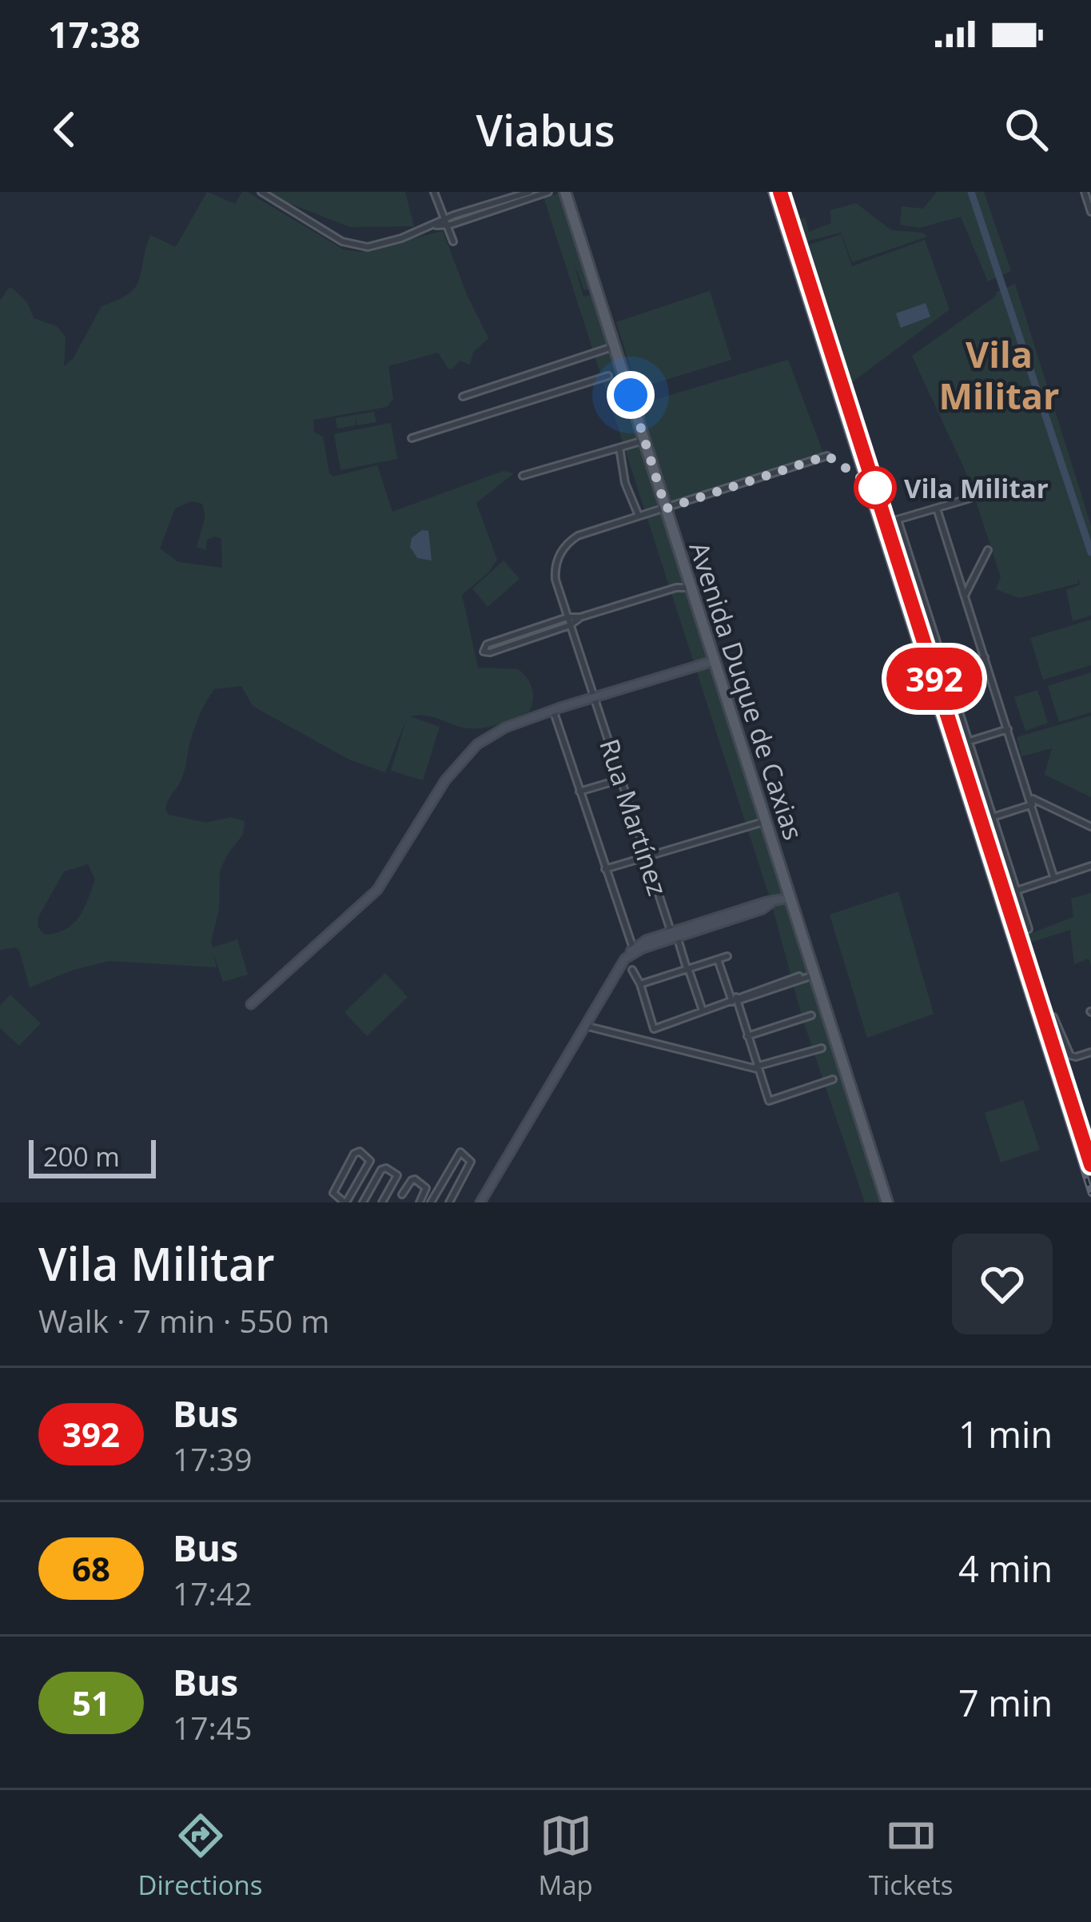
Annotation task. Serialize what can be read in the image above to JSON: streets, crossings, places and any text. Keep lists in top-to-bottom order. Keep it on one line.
{"streets":{"main road":["Avenida Duque de Caxias"],"street":["Rua Martínez"]},"districts":["Vila Militar"],"places":["Vila Militar"],"lines":["bus line 392"],"scale_bar":"200 m","page":{"status":"17:38","header":"Viabus","on_map":"392","scale":"200 m","heading":["Vila Militar","Walk · 7 min · 550 m"],"list":[{"mark":"392","name":"Bus","note":"17:39","value":"1 min"},{"mark":"68","name":"Bus","note":"17:42","value":"4 min"},{"mark":"51","name":"Bus","note":"17:45","value":"7 min"}],"tabs":["Directions","Map","Tickets"]}}
